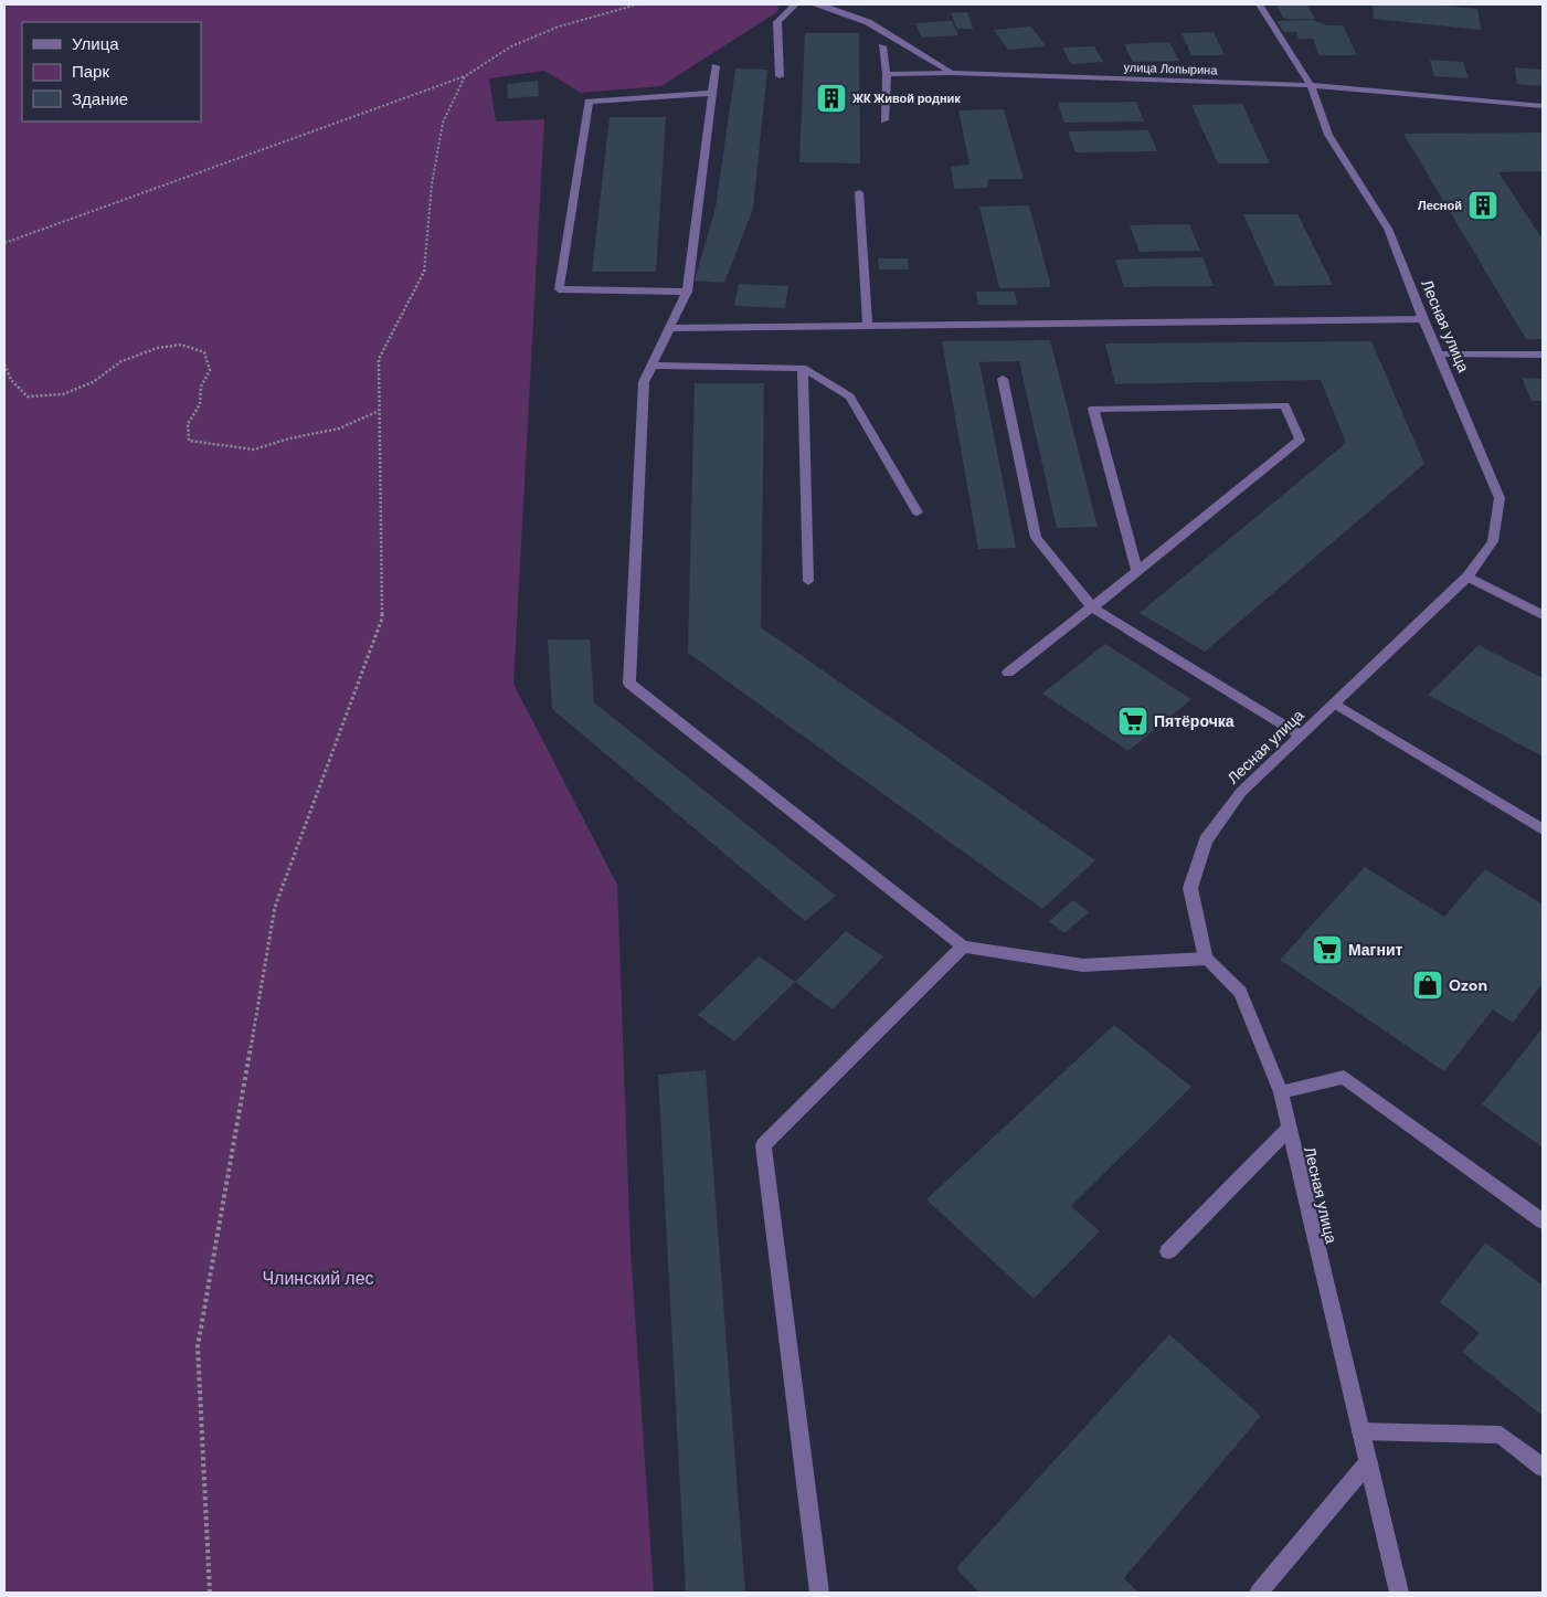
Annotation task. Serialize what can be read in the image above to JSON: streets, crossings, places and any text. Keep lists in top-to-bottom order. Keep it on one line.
{"streets":{"street":["улица Лопырина","Лесная улица"]},"crossings":[["улица Лопырина","Лесная улица"]],"parks":["Члинский лес"],"places":{"building":["ЖК Живой родник","Лесной"],"supermarket":["Пятёрочка","Магнит"],"shop":["Ozon"]},"legend":["Улица","Парк","Здание"]}
